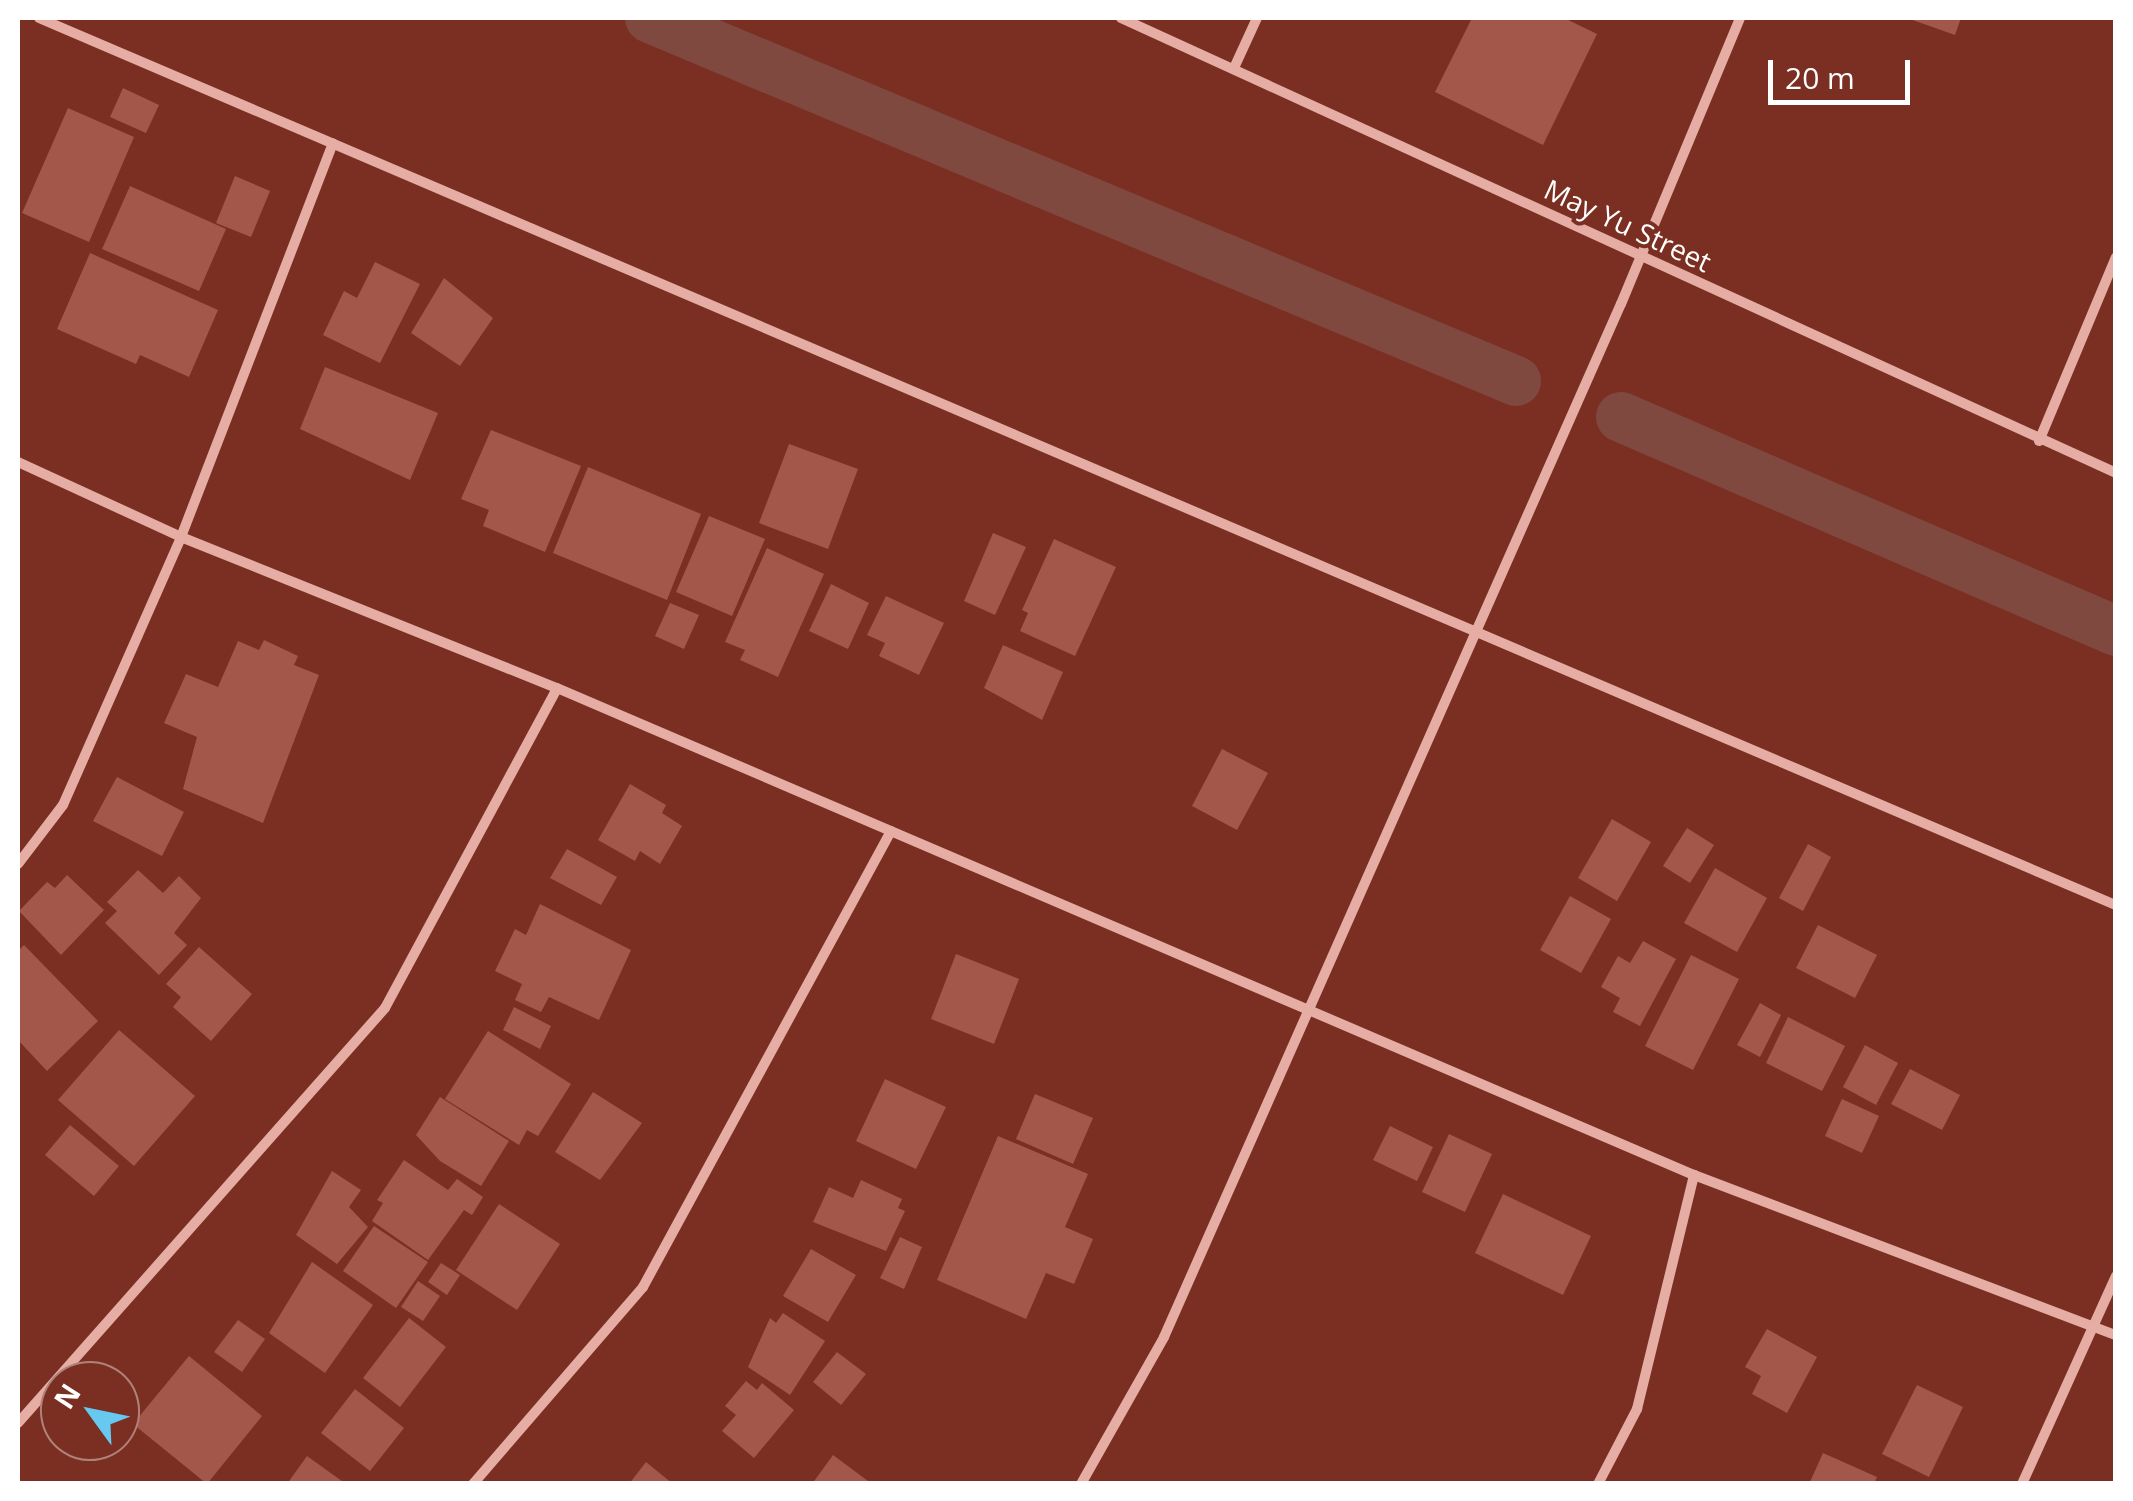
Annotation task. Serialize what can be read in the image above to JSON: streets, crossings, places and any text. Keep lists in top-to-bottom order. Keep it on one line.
{"streets":{"street":["May Yu Street"]},"scale_bar":"20 m","north":"top left"}
